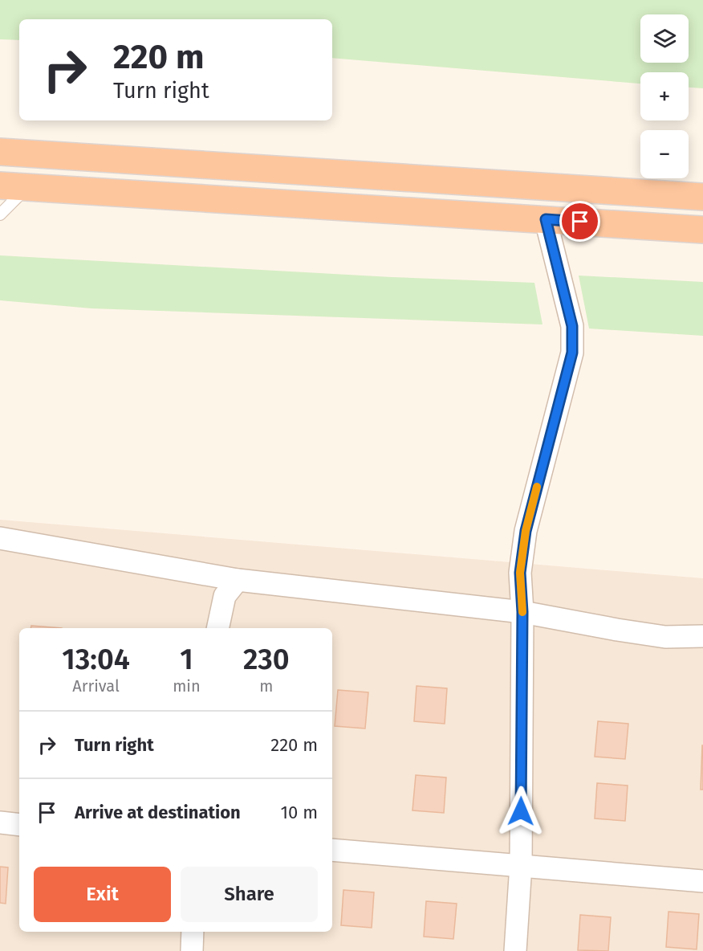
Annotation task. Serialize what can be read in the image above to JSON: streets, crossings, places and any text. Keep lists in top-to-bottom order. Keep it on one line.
{"page":{"map_buttons":["+","−"],"turn":["220 m","Turn right"],"eta":["13:04","Arrival","1","min","230","m"],"list":[{"name":"Turn right","value":"220 m"},{"name":"Arrive at destination","value":"10 m"}],"buttons":["Exit","Share"]}}
